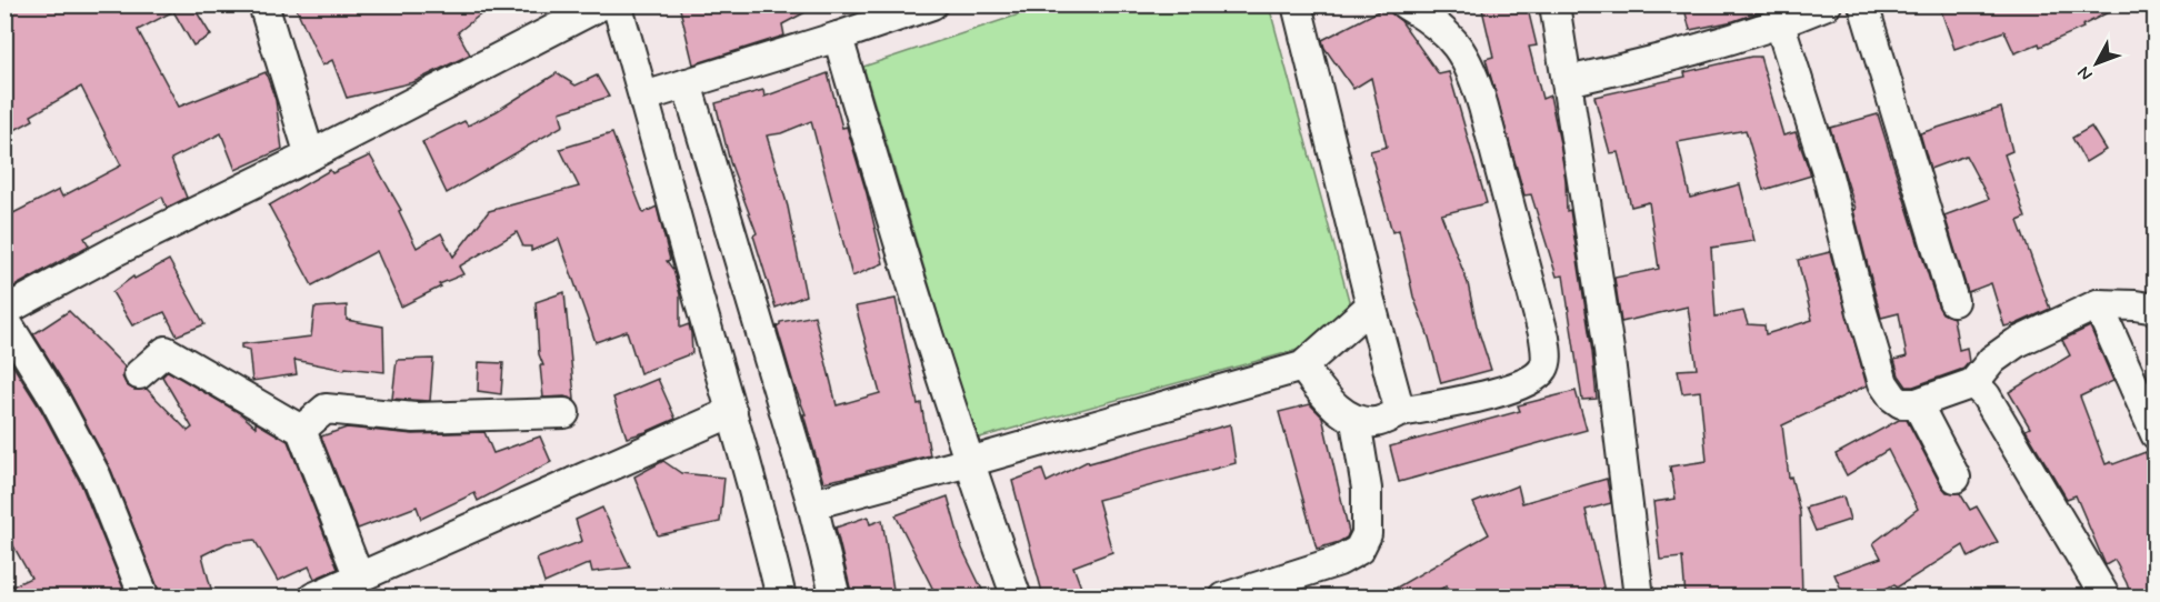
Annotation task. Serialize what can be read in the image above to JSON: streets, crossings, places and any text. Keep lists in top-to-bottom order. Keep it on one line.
{"north":"bottom left"}
